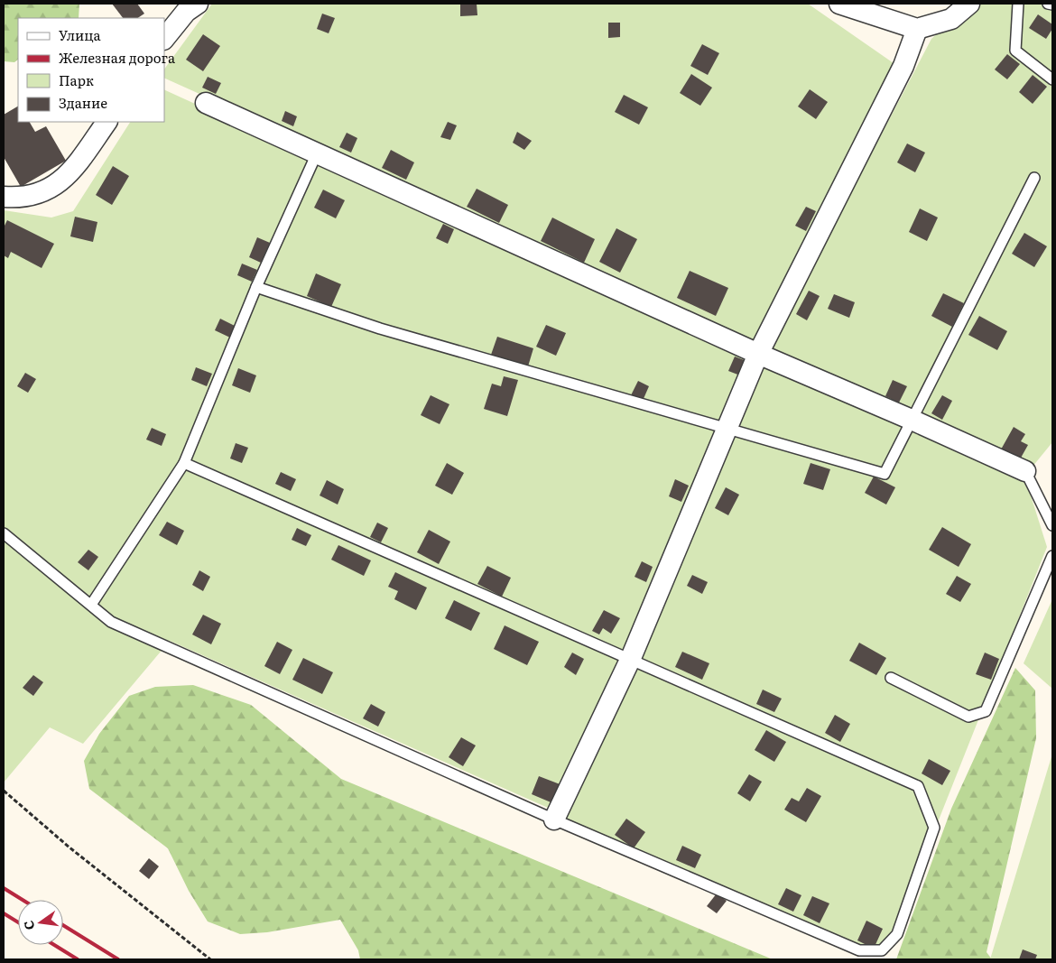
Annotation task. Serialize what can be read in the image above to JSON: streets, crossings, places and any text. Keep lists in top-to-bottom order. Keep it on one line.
{"legend":["Улица","Железная дорога","Парк","Здание"],"north":"left"}
